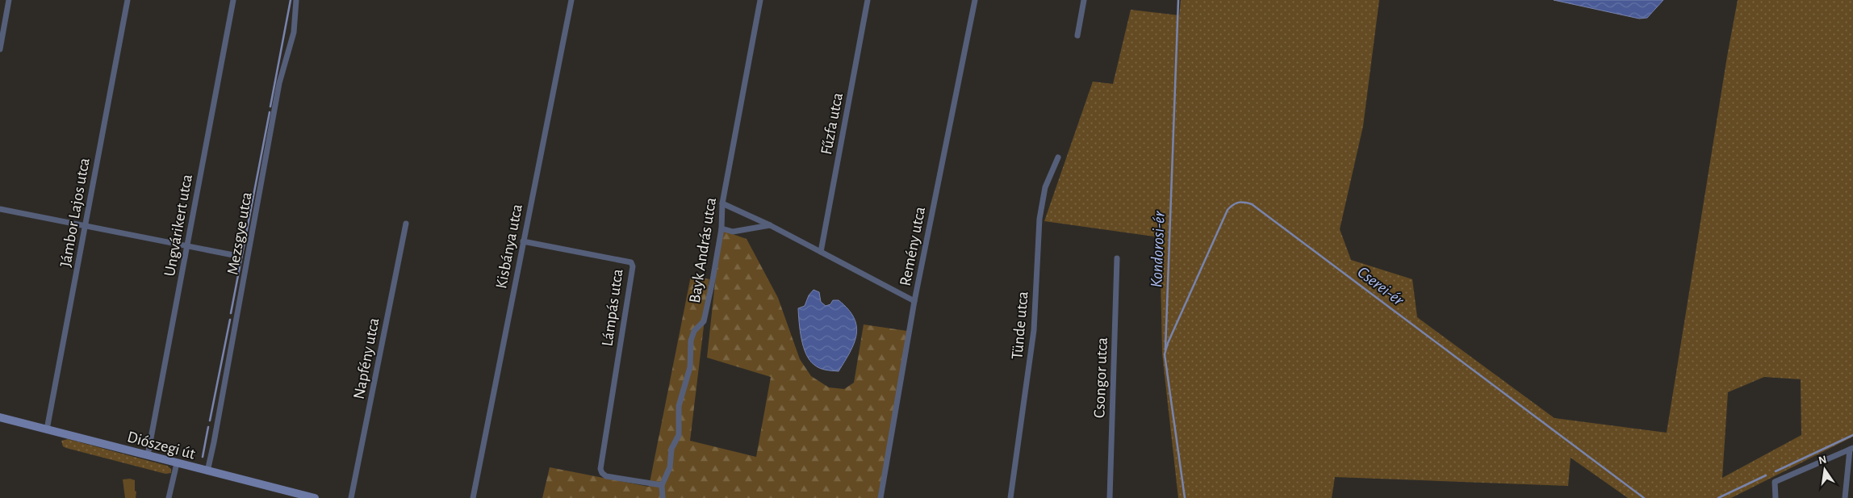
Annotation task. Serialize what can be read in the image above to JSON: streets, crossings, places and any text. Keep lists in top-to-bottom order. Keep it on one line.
{"streets":{"main road":["Diószegi út"],"street":["Fűzfa utca","Jámbor Lajos utca","Ungvárikert utca","Mezsgye utca","Kisbánya utca","Remény utca","Bayk András utca","Lámpás utca","Tünde utca","Napfény utca","Csongor utca"]},"crossings":[["Jámbor Lajos utca","Diószegi út"],["Ungvárikert utca","Diószegi út"],["Mezsgye utca","Diószegi út"],["Kisbánya utca","Lámpás utca"],["Bayk András utca","Lámpás utca"]],"water":["Kondorosi-ér","Cserei-ér"],"north":"top"}
